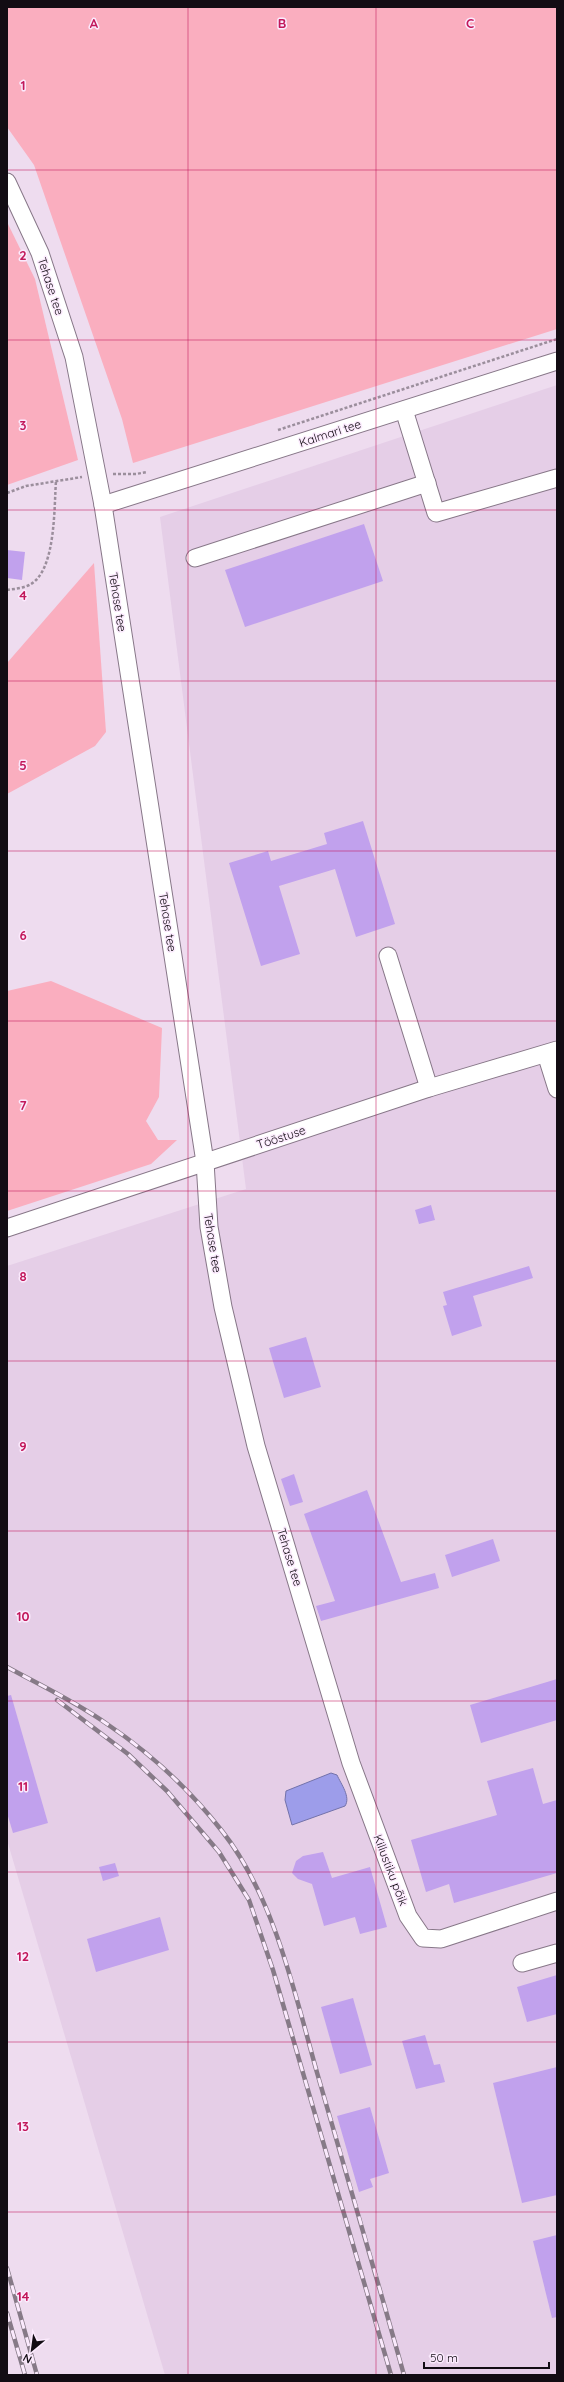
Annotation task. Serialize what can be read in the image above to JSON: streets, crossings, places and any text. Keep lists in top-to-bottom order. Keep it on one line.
{"streets":{"street":["Tehase tee","Kalmari tee","Tööstuse","Killustiku põik"]},"crossings":[["Tehase tee","Kalmari tee"],["Tehase tee","Tööstuse"],["Tehase tee","Killustiku põik"]],"scale_bar":"50 m","north":"bottom left","grid":{"columns":["A","B","C"],"rows":["1","2","3","4","5","6","7","8","9","10","11","12","13","14"]}}
